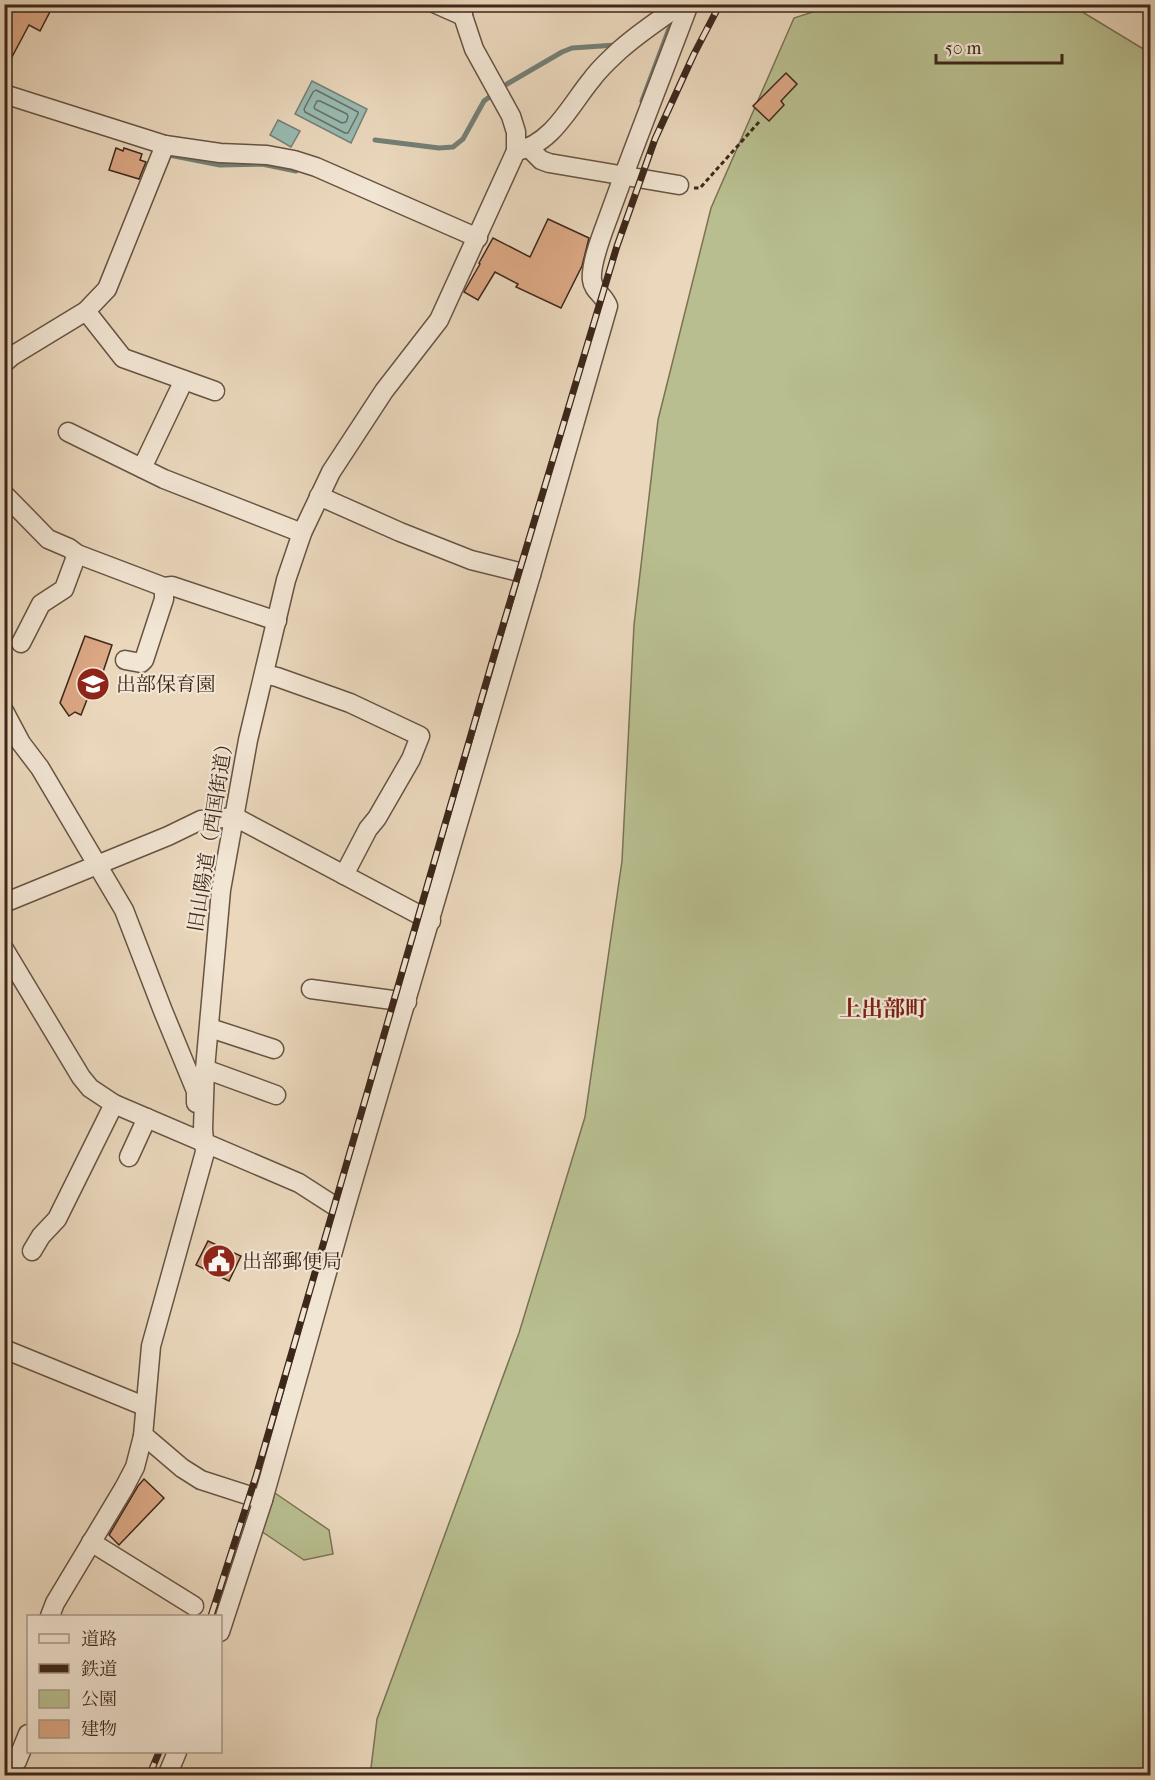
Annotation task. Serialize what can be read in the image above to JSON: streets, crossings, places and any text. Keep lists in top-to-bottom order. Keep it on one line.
{"streets":{"street":["旧山陽道（西国街道）"]},"districts":["上出部町"],"places":{"school or university":["出部保育園"],"public building":["出部郵便局"]},"legend":["道路","鉄道","公園","建物"],"scale_bar":"50 m"}
